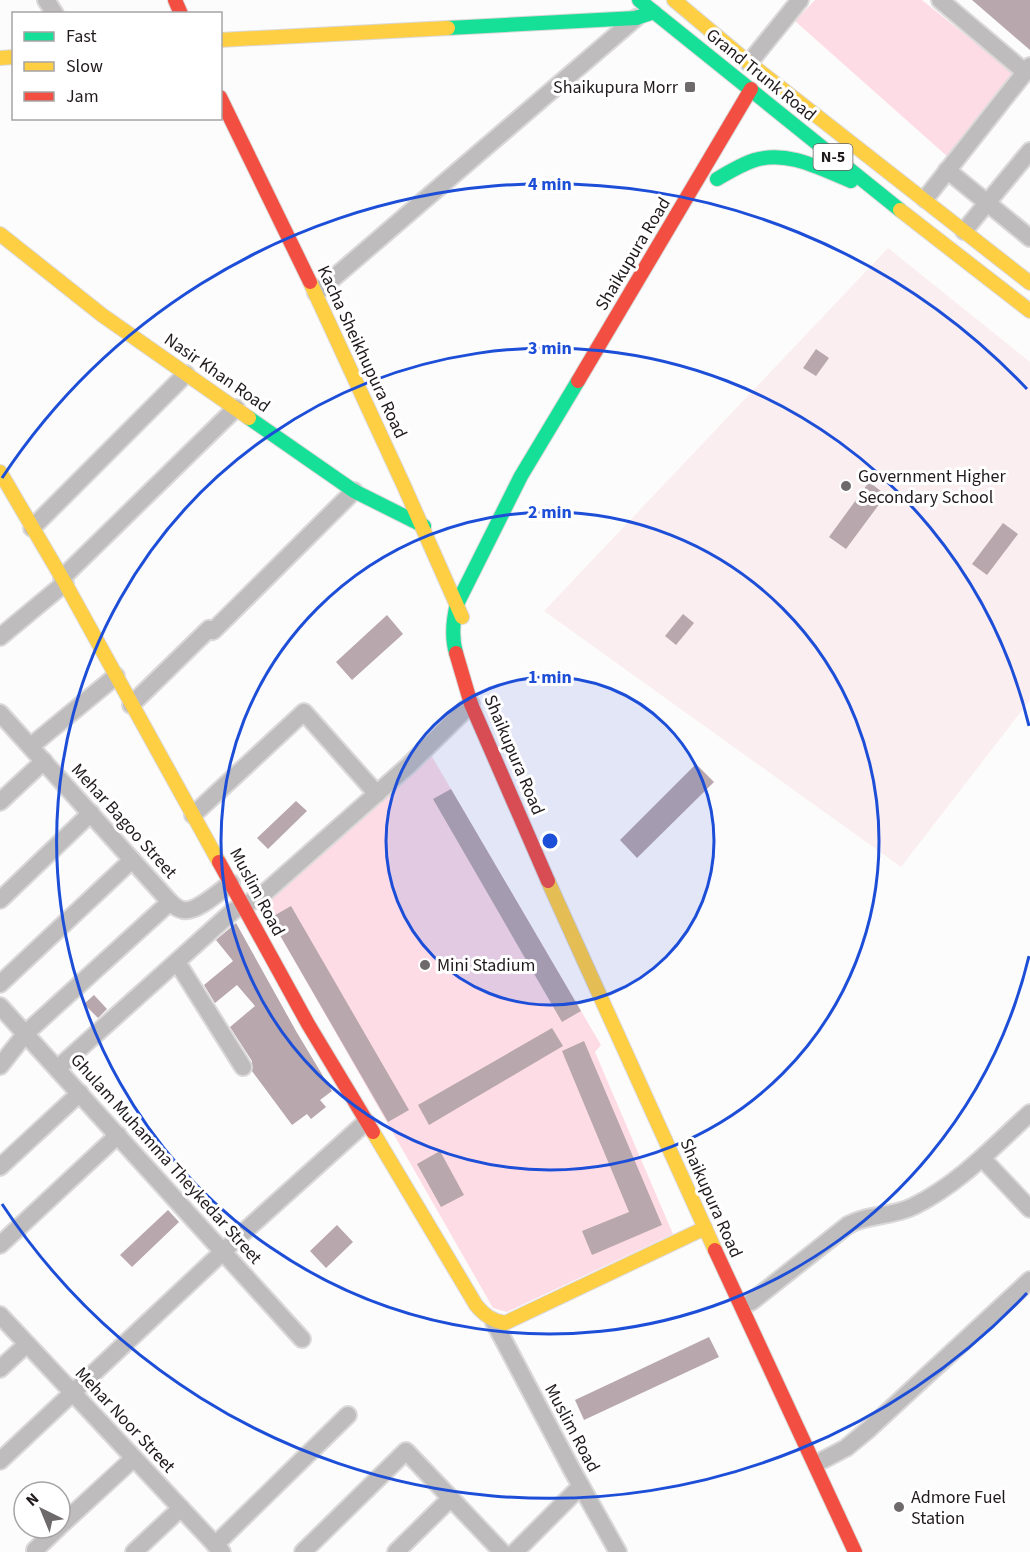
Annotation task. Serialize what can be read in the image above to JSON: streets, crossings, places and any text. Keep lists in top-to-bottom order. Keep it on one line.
{"streets":{"main road":["Grand Trunk Road","N-5","Shaikupura Road","Kacha Sheikhupura Road","Nasir Khan Road","Muslim Road"],"street":["Mehar Bagoo Street","Ghulam Muhamma Theykedar Street","Mehar Noor Street"]},"crossings":[["Grand Trunk Road","Shaikupura Road"],["Shaikupura Road","Kacha Sheikhupura Road"],["Kacha Sheikhupura Road","Nasir Khan Road"],["Mehar Bagoo Street","Muslim Road"]],"places":{"transit":["Shaikupura Morr"],"other":["Government Higher Secondary School","Mini Stadium","Admore Fuel Station"]},"legend":["Fast","Slow","Jam"],"north":"top left","rings":["4 min","3 min","2 min","1 min"]}
